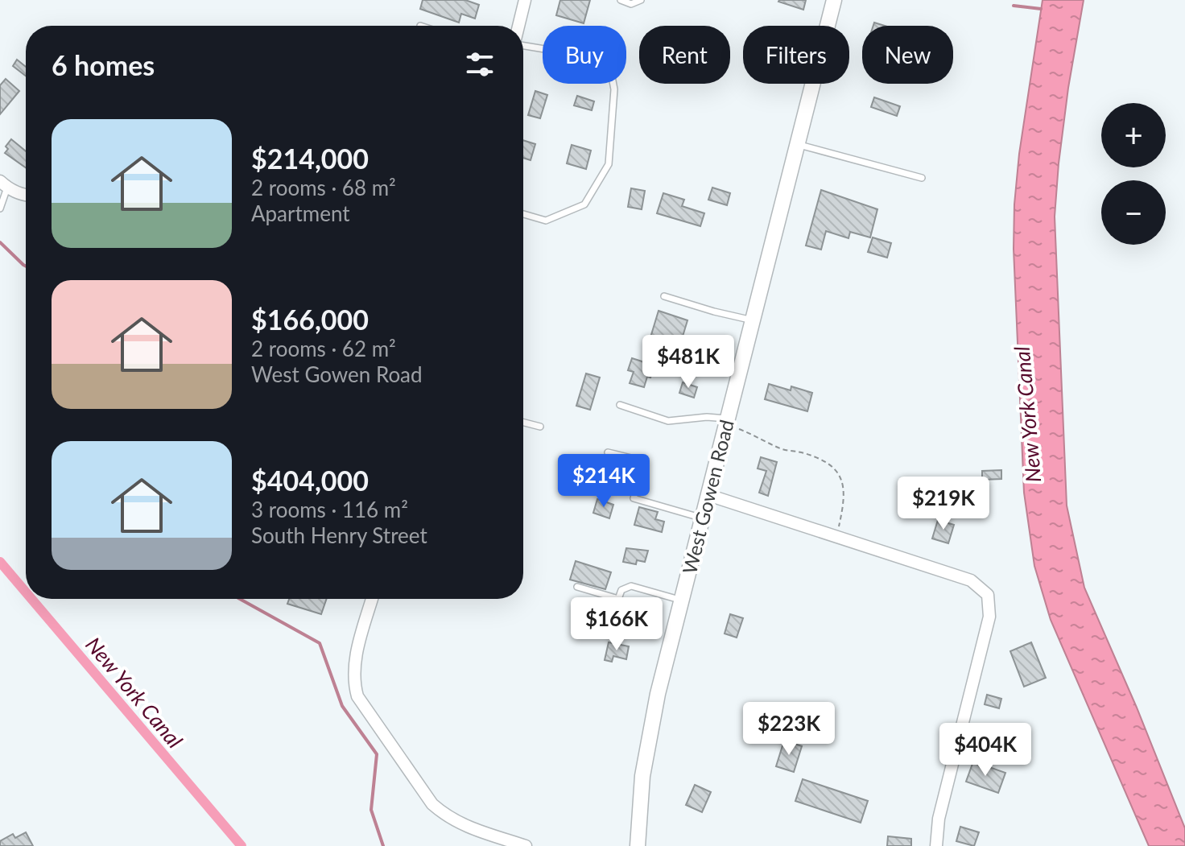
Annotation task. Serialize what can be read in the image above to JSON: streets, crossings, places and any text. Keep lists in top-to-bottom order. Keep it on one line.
{"streets":{"street":["West Gowen Road"]},"water":["New York Canal"],"page":{"chip":["Buy","Rent","Filters","New"],"heading":"6 homes","map_buttons":["+","−"],"list":[{"name":"$214,000","note":"2 rooms · 68 m² · Apartment"},{"name":"$166,000","note":"2 rooms · 62 m² · West Gowen Road"},{"name":"$404,000","note":"3 rooms · 116 m² · South Henry Street"}],"price":["$481K","$214K","$219K","$166K","$223K","$404K"]}}
